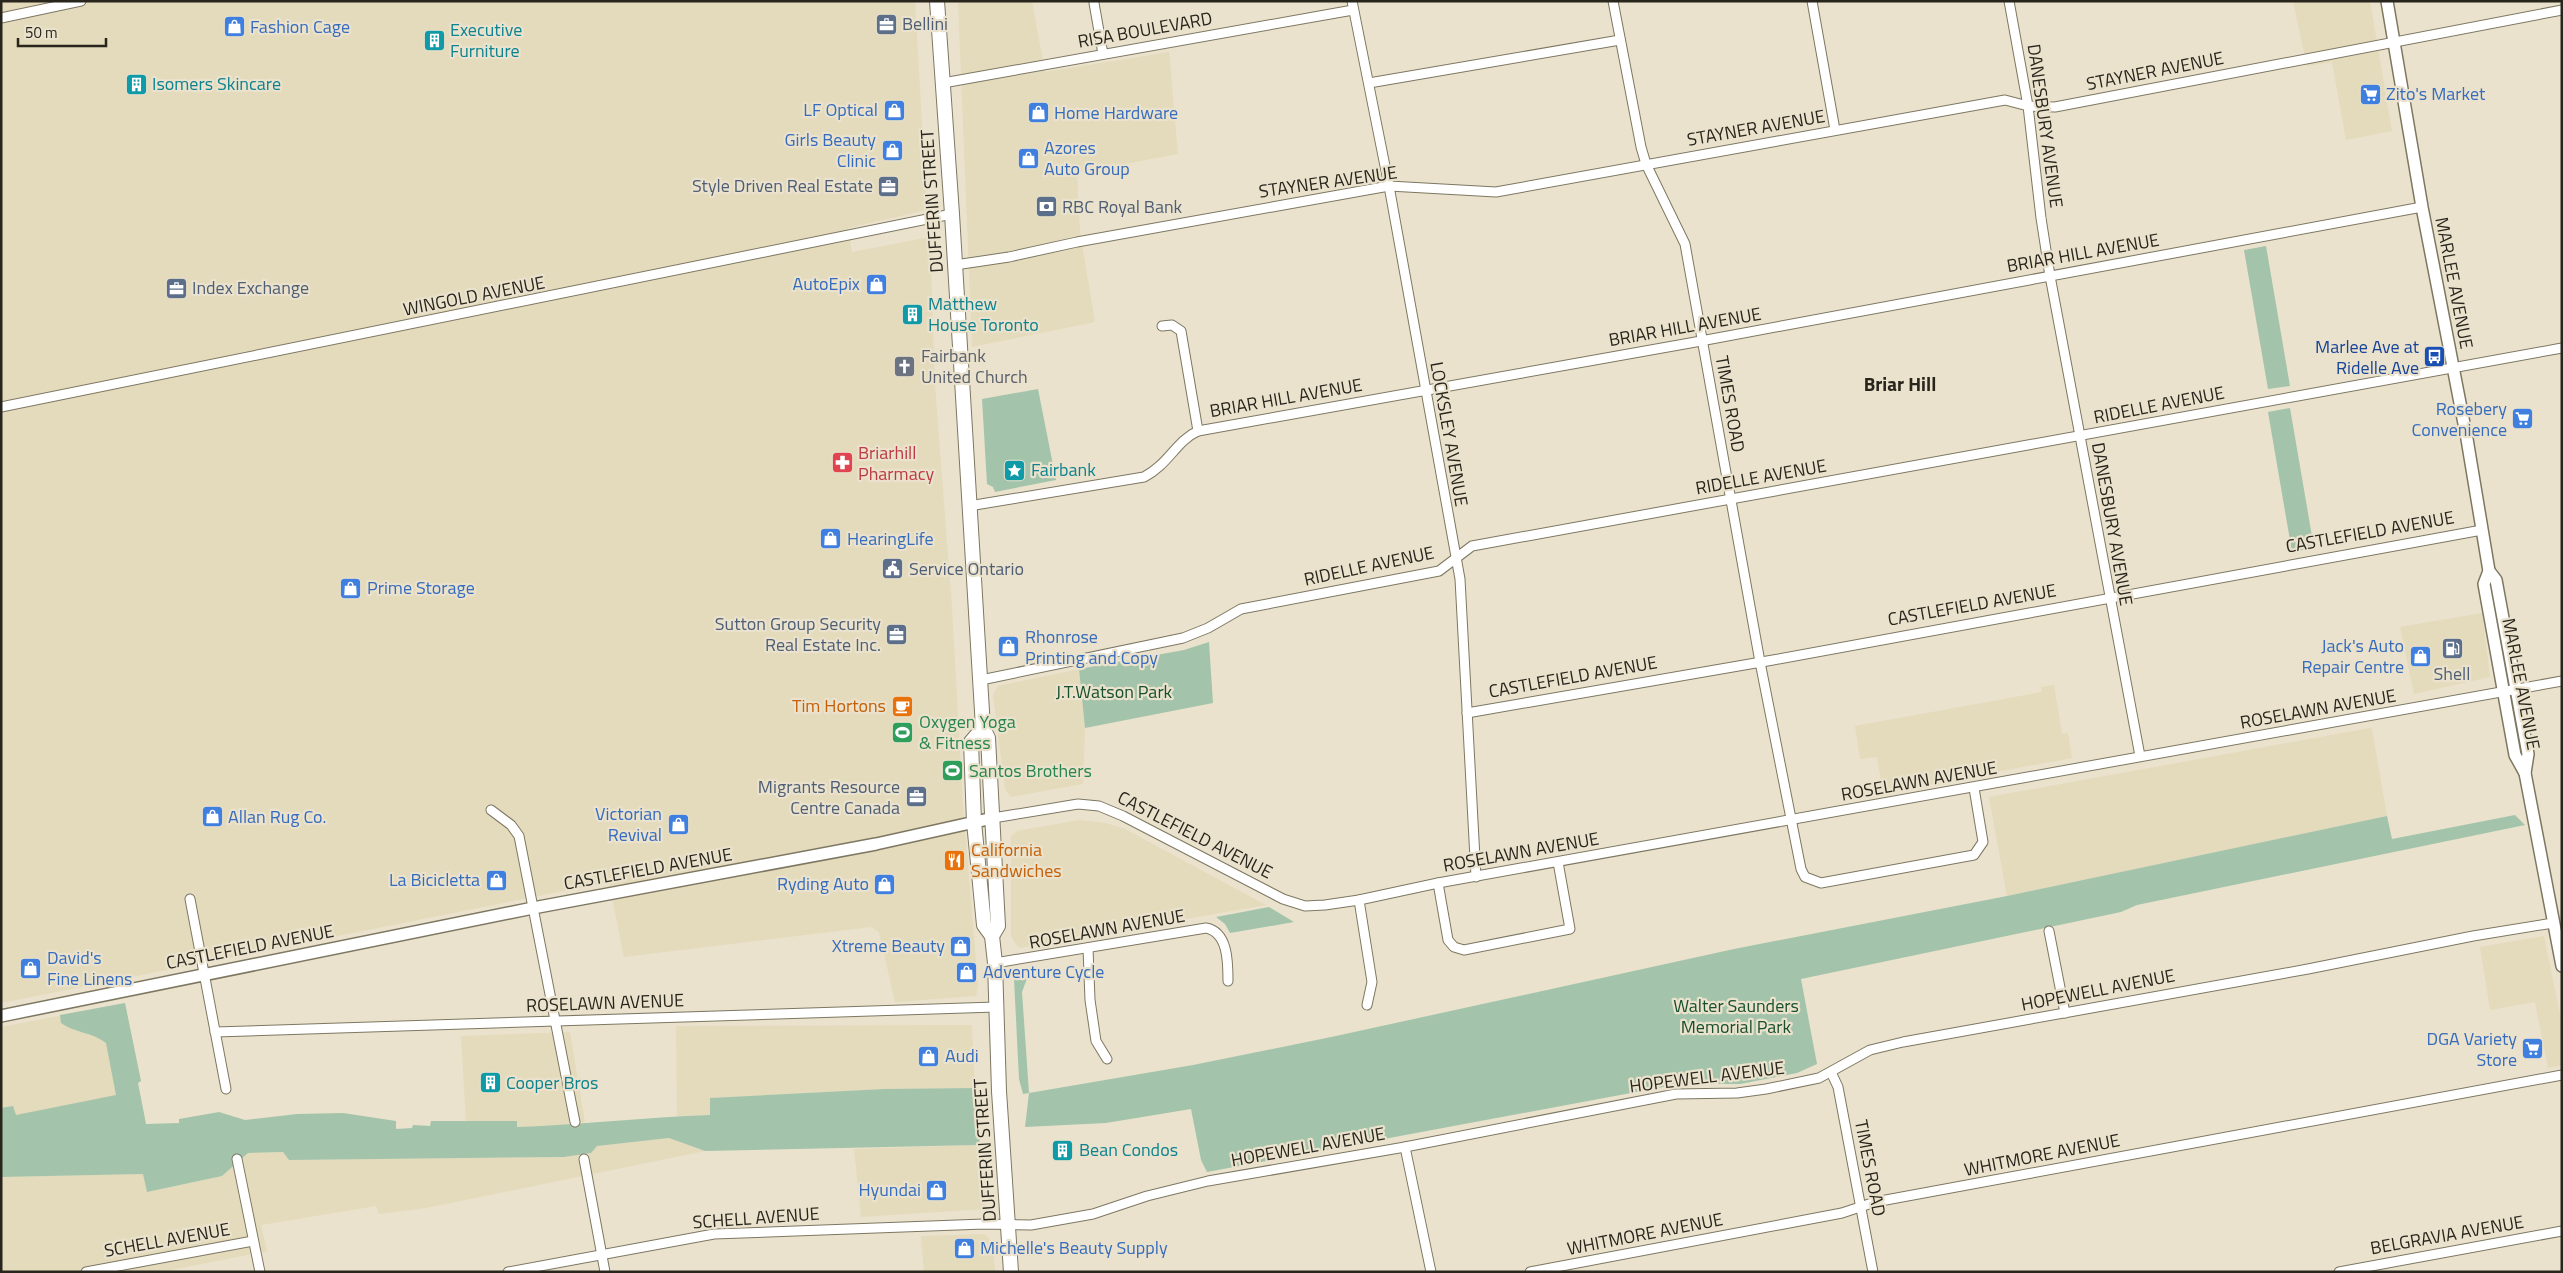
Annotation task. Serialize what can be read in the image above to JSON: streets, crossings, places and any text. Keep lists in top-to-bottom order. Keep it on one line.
{"streets":{"main road":["DUFFERIN STREET"],"street":["RISA BOULEVARD","STAYNER AVENUE","DANESBURY AVENUE","BRIAR HILL AVENUE","MARLEE AVENUE","WINGOLD AVENUE","TIMES ROAD","RIDELLE AVENUE","LOCKSLEY AVENUE","CASTLEFIELD AVENUE","ROSELAWN AVENUE","HOPEWELL AVENUE","WHITMORE AVENUE","SCHELL AVENUE","BELGRAVIA AVENUE"]},"crossings":[["RISA BOULEVARD","DUFFERIN STREET"],["RISA BOULEVARD","LOCKSLEY AVENUE"],["STAYNER AVENUE","DANESBURY AVENUE"],["STAYNER AVENUE","DUFFERIN STREET"],["STAYNER AVENUE","MARLEE AVENUE"],["STAYNER AVENUE","TIMES ROAD"],["STAYNER AVENUE","LOCKSLEY AVENUE"],["DANESBURY AVENUE","BRIAR HILL AVENUE"],["DANESBURY AVENUE","RIDELLE AVENUE"],["DANESBURY AVENUE","CASTLEFIELD AVENUE"],["DANESBURY AVENUE","ROSELAWN AVENUE"],["DUFFERIN STREET","BRIAR HILL AVENUE"],["DUFFERIN STREET","WINGOLD AVENUE"],["DUFFERIN STREET","RIDELLE AVENUE"],["DUFFERIN STREET","CASTLEFIELD AVENUE"],["DUFFERIN STREET","ROSELAWN AVENUE"],["DUFFERIN STREET","HOPEWELL AVENUE"],["DUFFERIN STREET","SCHELL AVENUE"],["BRIAR HILL AVENUE","MARLEE AVENUE"],["BRIAR HILL AVENUE","TIMES ROAD"],["BRIAR HILL AVENUE","LOCKSLEY AVENUE"],["MARLEE AVENUE","RIDELLE AVENUE"],["MARLEE AVENUE","CASTLEFIELD AVENUE"],["MARLEE AVENUE","ROSELAWN AVENUE"],["MARLEE AVENUE","HOPEWELL AVENUE"],["TIMES ROAD","RIDELLE AVENUE"],["TIMES ROAD","CASTLEFIELD AVENUE"],["TIMES ROAD","ROSELAWN AVENUE"],["TIMES ROAD","HOPEWELL AVENUE"],["TIMES ROAD","WHITMORE AVENUE"],["RIDELLE AVENUE","LOCKSLEY AVENUE"],["LOCKSLEY AVENUE","CASTLEFIELD AVENUE"],["LOCKSLEY AVENUE","ROSELAWN AVENUE"],["CASTLEFIELD AVENUE","ROSELAWN AVENUE"],["HOPEWELL AVENUE","SCHELL AVENUE"]],"districts":["Briar Hill"],"parks":["J.T.Watson Park","Walter Saunders Memorial Park"],"places":{"office":["Bellini","Style Driven Real Estate","Index Exchange","Sutton Group Security Real Estate Inc.","Migrants Resource Centre Canada"],"shop":["Fashion Cage","LF Optical","Home Hardware","Girls Beauty Clinic","Azores Auto Group","AutoEpix","HearingLife","Prime Storage","Rhonrose Printing and Copy","Jack's Auto Repair Centre","Allan Rug Co.","Victorian Revival","La Bicicletta","Ryding Auto","Xtreme Beauty","David's Fine Linens","Adventure Cycle","Audi","Hyundai","Michelle's Beauty Supply"],"building":["Executive Furniture","Isomers Skincare","Matthew House Toronto","Cooper Bros","Bean Condos"],"supermarket":["Zito's Market","Rosebery Convenience","DGA Variety Store"],"bank":["RBC Royal Bank"],"bus stop":["Marlee Ave at Ridelle Ave"],"church":["Fairbank United Church"],"pharmacy":["Briarhill Pharmacy"],"place":["Fairbank"],"public building":["Service Ontario"],"fuel station":["Shell"],"cafe":["Tim Hortons"],"sports":["Oxygen Yoga & Fitness","Santos Brothers"],"restaurant":["California Sandwiches"]},"scale_bar":"50 m"}
